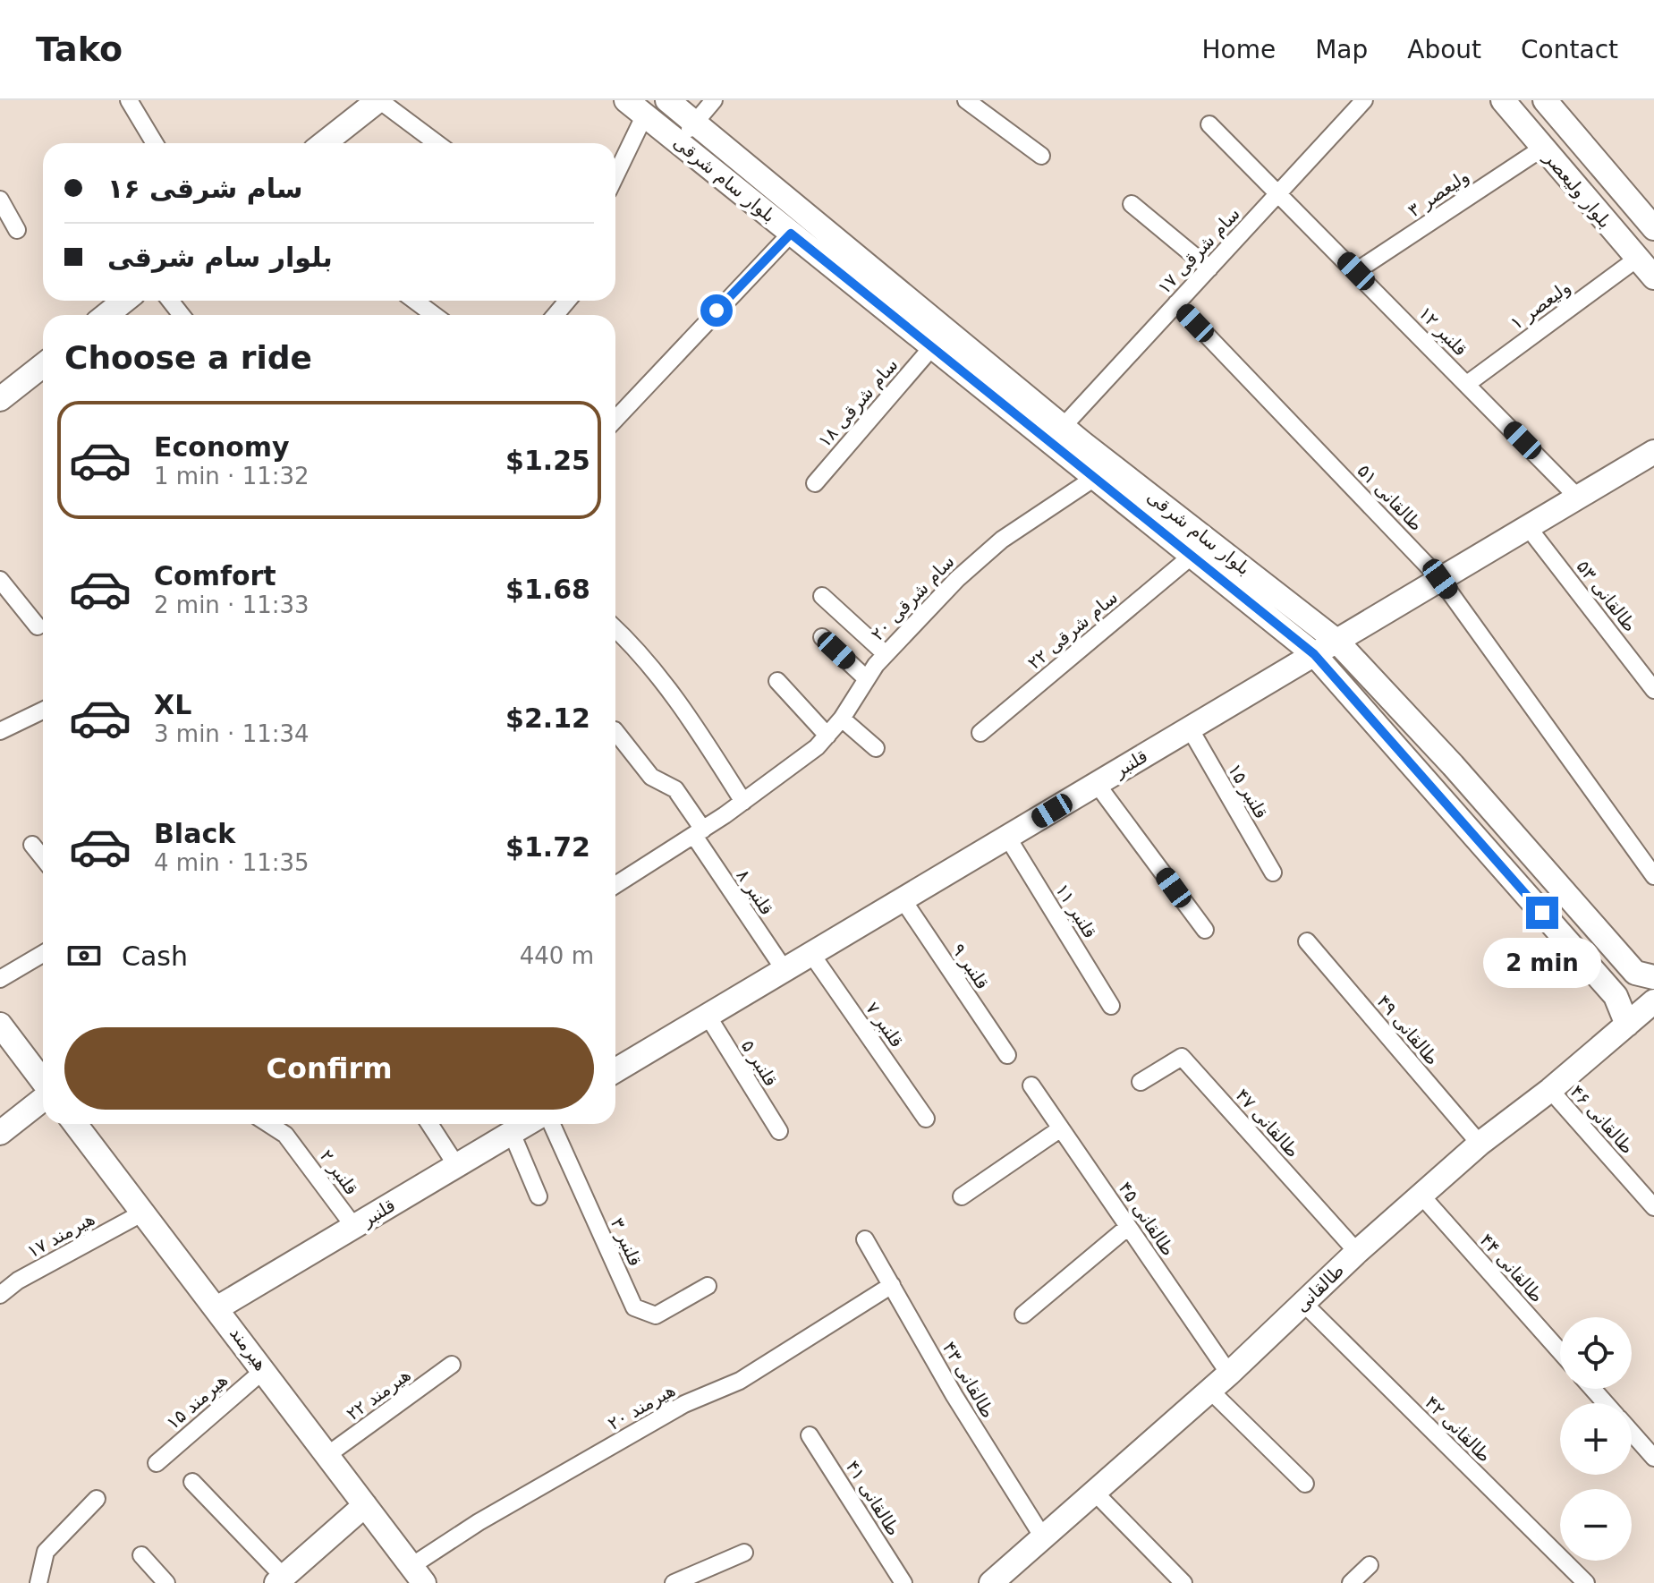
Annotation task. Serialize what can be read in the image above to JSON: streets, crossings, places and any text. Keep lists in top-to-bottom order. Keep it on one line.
{"streets":{"street":["بلوار سام شرقی","بلوار ولیعصر","ولیعصر ۳","سام شرقی ۱۷","ولیعصر ۱","قلنبر ۱۲","سام شرقی ۱۸","طالقانی ۵۱","طالقانی ۵۳","سام شرقی ۲۰","سام شرقی ۲۲","قلنبر","قلنبر ۱۵","قلنبر ۸","قلنبر ۱۱","قلنبر ۹","قلنبر ۷","طالقانی ۴۹","قلنبر ۵","طالقانی ۴۶","طالقانی ۴۷","قلنبر ۲","طالقانی ۴۵","هیرمند ۱۷","قلنبر ۳","طالقانی ۴۴","طالقانی","هیرمند","طالقانی ۴۳","هیرمند ۲۲","هیرمند ۱۵","هیرمند ۲۰","طالقانی ۴۲","طالقانی ۴۱"]},"crossings":[["بلوار سام شرقی","سام شرقی ۱۷"],["بلوار سام شرقی","سام شرقی ۱۸"],["بلوار سام شرقی","سام شرقی ۲۰"],["بلوار سام شرقی","سام شرقی ۲۲"],["بلوار سام شرقی","قلنبر"],["بلوار سام شرقی","طالقانی"],["بلوار ولیعصر","ولیعصر ۳"],["بلوار ولیعصر","ولیعصر ۱"],["ولیعصر ۳","قلنبر ۱۲"],["سام شرقی ۱۷","قلنبر ۱۲"],["سام شرقی ۱۷","طالقانی ۵۱"],["ولیعصر ۱","قلنبر ۱۲"],["قلنبر ۱۲","قلنبر"],["طالقانی ۵۱","قلنبر"],["طالقانی ۵۳","قلنبر"],["سام شرقی ۲۰","قلنبر ۸"],["قلنبر","قلنبر ۱۵"],["قلنبر","قلنبر ۸"],["قلنبر","قلنبر ۱۱"],["قلنبر","قلنبر ۹"],["قلنبر","قلنبر ۷"],["قلنبر","قلنبر ۵"],["قلنبر","قلنبر ۲"],["قلنبر","هیرمند"],["طالقانی ۴۹","طالقانی"],["طالقانی ۴۶","طالقانی"],["طالقانی ۴۷","طالقانی"],["طالقانی ۴۵","طالقانی"],["هیرمند ۱۷","هیرمند"],["طالقانی ۴۴","طالقانی"],["طالقانی","طالقانی ۴۳"],["طالقانی","طالقانی ۴۲"],["هیرمند","هیرمند ۲۲"],["هیرمند","هیرمند ۱۵"],["هیرمند","هیرمند ۲۰"],["طالقانی ۴۳","هیرمند ۲۰"]],"page":{"header":"Tako","nav":["Home","Map","About","Contact"],"banner":["سام شرقی ۱۶","بلوار سام شرقی"],"heading":"Choose a ride","list":[{"name":"Economy","note":"1 min · 11:32","value":"$1.25"},{"name":"Comfort","note":"2 min · 11:33","value":"$1.68"},{"name":"XL","note":"3 min · 11:34","value":"$2.12"},{"name":"Black","note":"4 min · 11:35","value":"$1.72"}],"pay":["Cash","440 m"],"bubble":"2 min","buttons":"Confirm","map_buttons":["+","−"]}}
